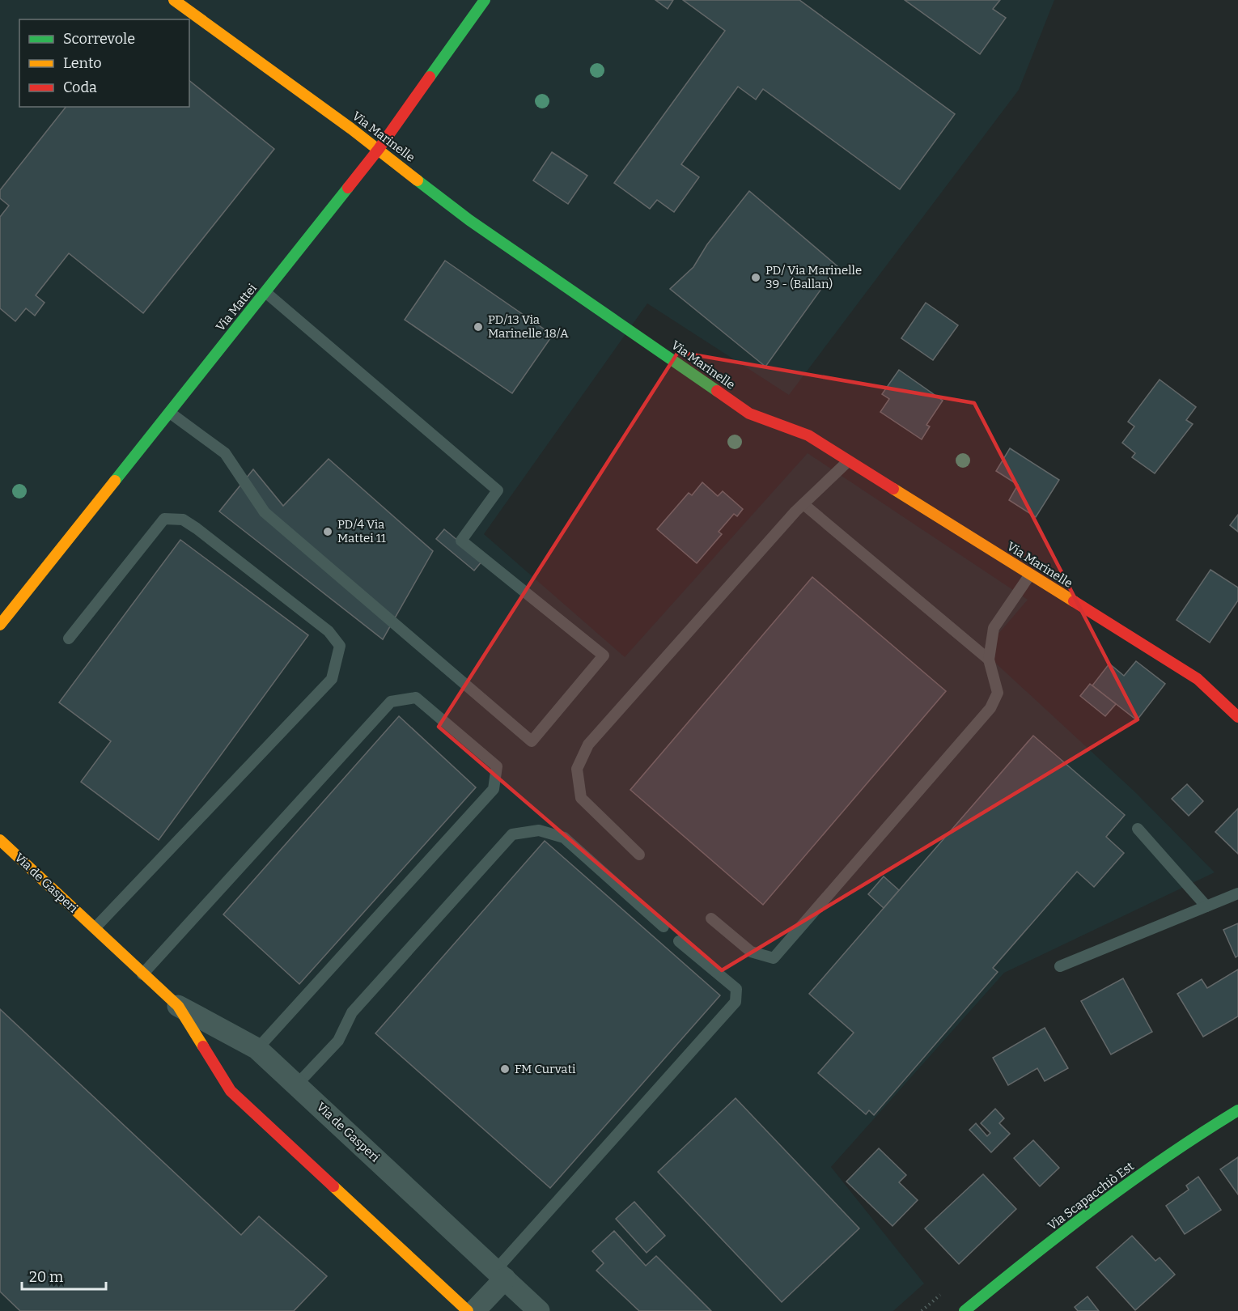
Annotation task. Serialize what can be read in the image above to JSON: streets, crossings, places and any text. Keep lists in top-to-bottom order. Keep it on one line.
{"streets":{"street":["Via Marinelle","Via Mattei","Via de Gasperi","Via Scapacchiò Est"]},"crossings":[["Via Marinelle","Via Mattei"]],"places":["PD/ Via Marinelle 39 - (Ballan)","PD/13 Via Marinelle 18/A","PD/4 Via Mattei 11","FM Curvati"],"legend":["Scorrevole","Lento","Coda"],"scale_bar":"20 m"}
